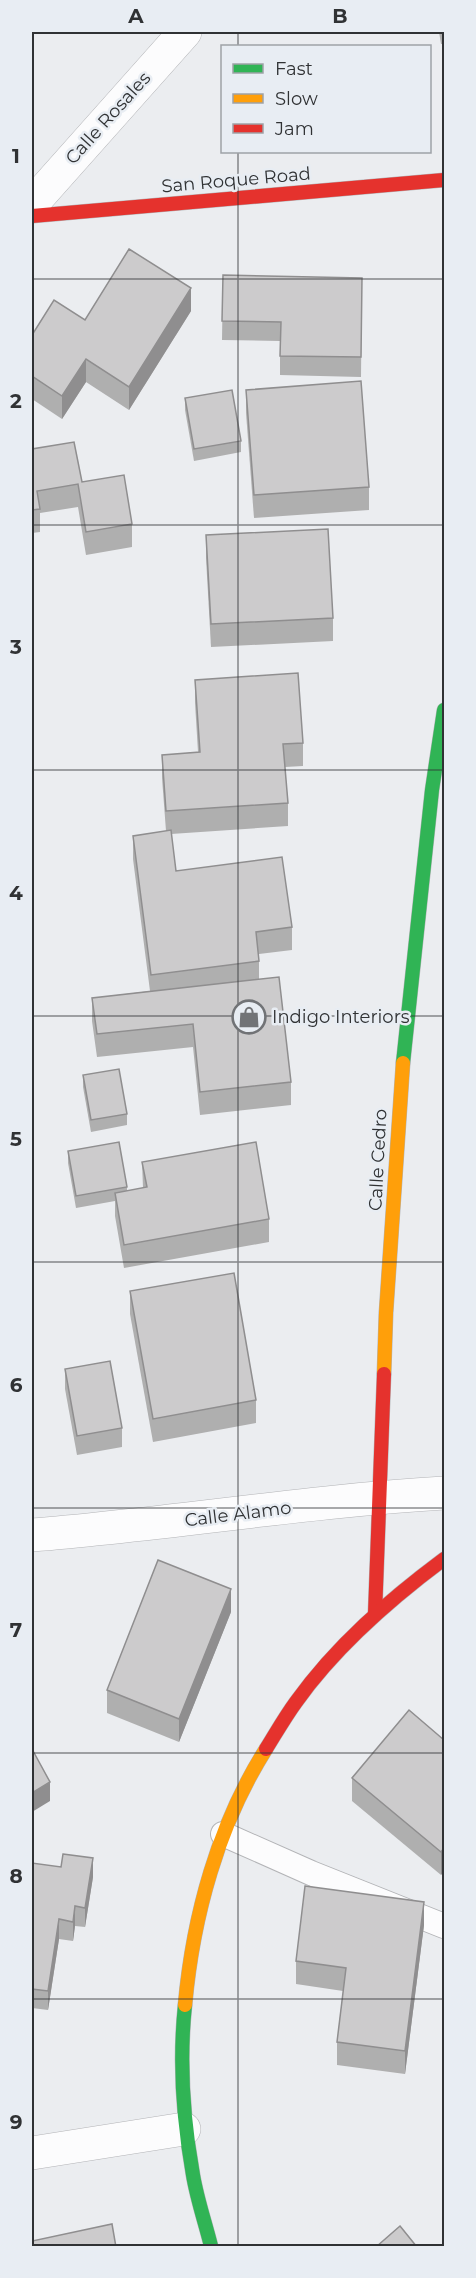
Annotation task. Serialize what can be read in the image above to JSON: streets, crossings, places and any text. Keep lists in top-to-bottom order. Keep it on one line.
{"streets":{"street":["Calle Rosales","San Roque Road","Calle Cedro","Calle Alamo"]},"crossings":[["Calle Cedro","Calle Alamo"]],"places":{"shop":["Indigo Interiors"]},"legend":["Fast","Slow","Jam"],"grid":{"columns":["A","B"],"rows":["1","2","3","4","5","6","7","8","9"]}}
